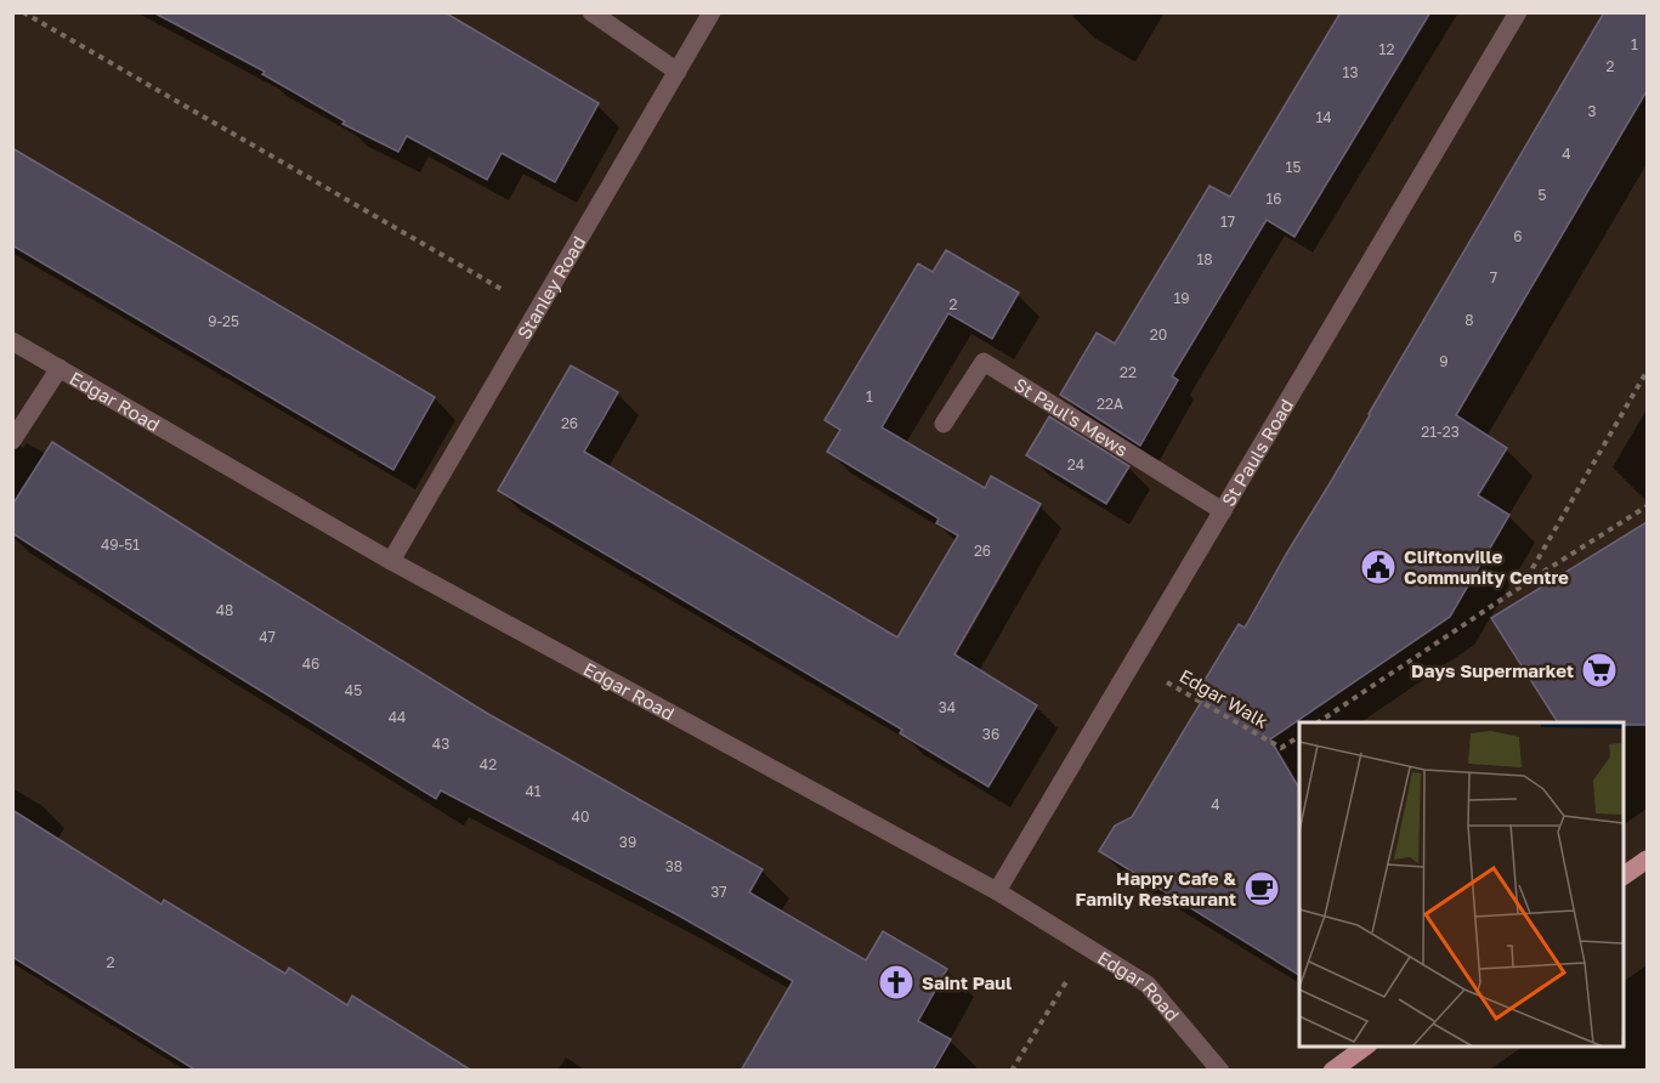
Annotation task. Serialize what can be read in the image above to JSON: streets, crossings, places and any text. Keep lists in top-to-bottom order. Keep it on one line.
{"streets":{"street":["Stanley Road","Edgar Road","St Paul's Mews","St Pauls Road"],"path":["Edgar Walk"]},"crossings":[["Stanley Road","Edgar Road"],["Edgar Road","St Pauls Road"],["St Paul's Mews","St Pauls Road"],["St Pauls Road","Edgar Walk"]],"places":{"public building":["Cliftonville Community Centre"],"supermarket":["Days Supermarket"],"cafe":["Happy Cafe & Family Restaurant"],"church":["Saint Paul"]},"house_numbers":["1","12","2","13","3","14","4","15","5","16","17","6","18","7","19","2","8","9-25","20","9","22","1","22A","26","21-23","24","49-51","26","48","47","46","45","34","44","36","43","42","41","4","40","39","38","37","2"]}
